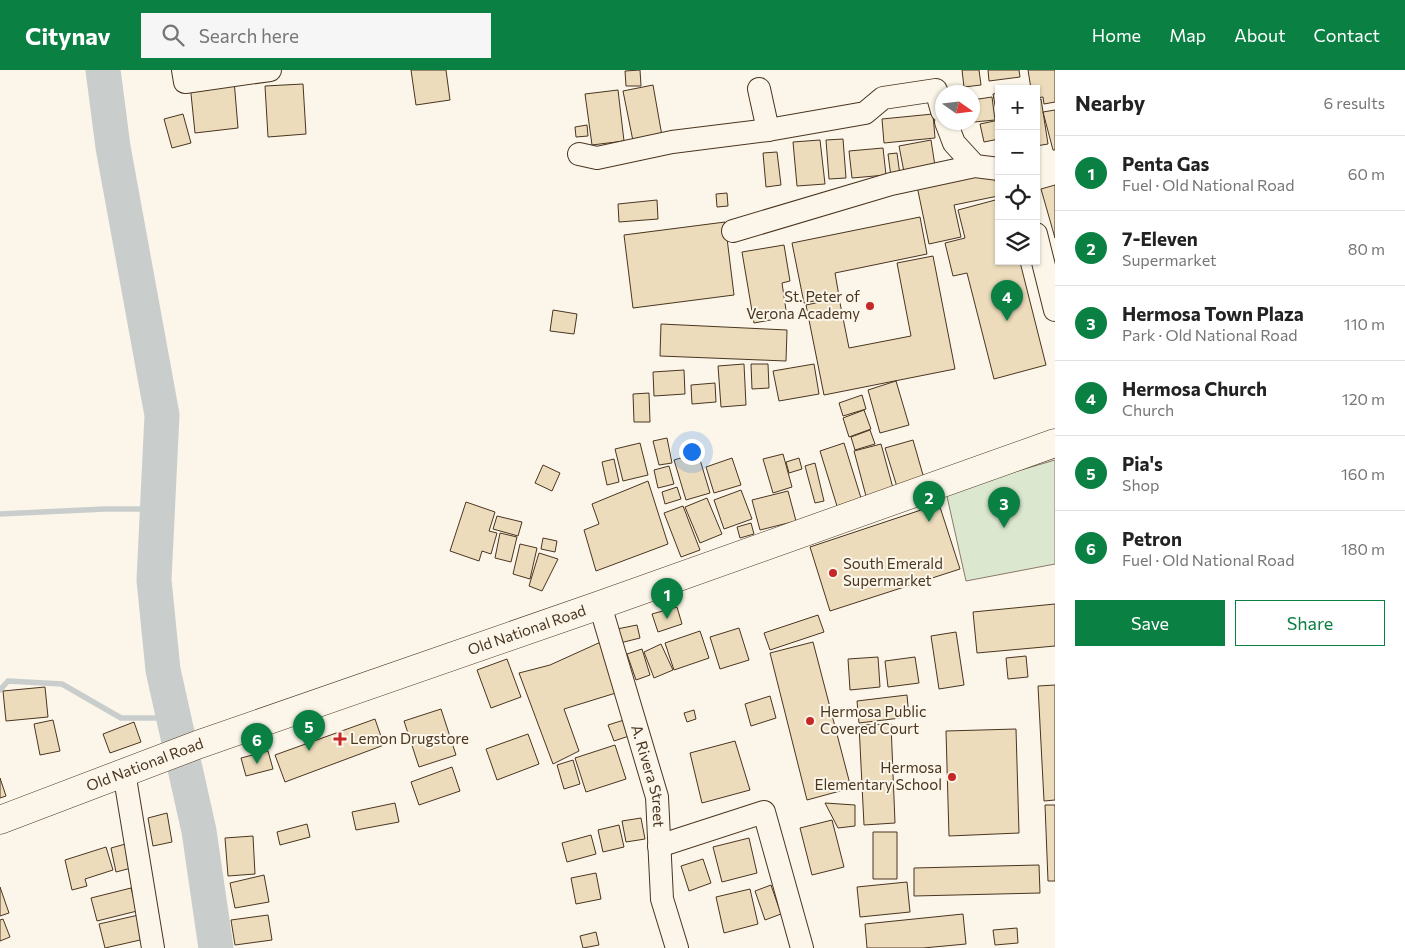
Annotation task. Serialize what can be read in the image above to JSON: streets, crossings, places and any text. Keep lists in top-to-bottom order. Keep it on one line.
{"streets":{"main road":["Old National Road"],"street":["A. Rivera Street"]},"crossings":[["Old National Road","A. Rivera Street"]],"places":{"other":["St. Peter of Verona Academy","South Emerald Supermarket","Hermosa Public Covered Court","Hermosa Elementary School"],"health":["Lemon Drugstore"]},"north":"right","page":{"header":"Citynav","search":"Search here","nav":["Home","Map","About","Contact"],"heading":["Nearby","6 results"],"map_buttons":["+","−"],"list":[{"mark":"1","name":"Penta Gas","note":"Fuel · Old National Road","value":"60 m"},{"mark":"2","name":"7-Eleven","note":"Supermarket","value":"80 m"},{"mark":"3","name":"Hermosa Town Plaza","note":"Park · Old National Road","value":"110 m"},{"mark":"4","name":"Hermosa Church","note":"Church","value":"120 m"},{"mark":"5","name":"Pia's","note":"Shop","value":"160 m"},{"mark":"6","name":"Petron","note":"Fuel · Old National Road","value":"180 m"}],"pins":["4","2","3","1","5","6"],"buttons":["Save","Share"]}}
